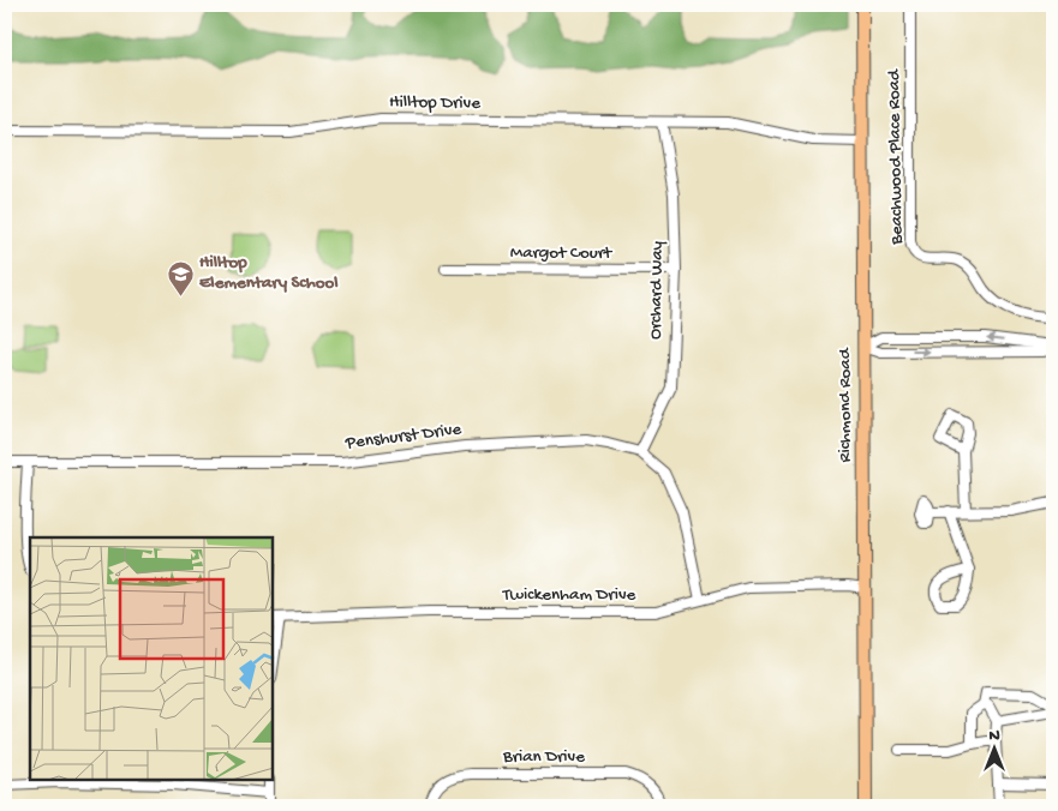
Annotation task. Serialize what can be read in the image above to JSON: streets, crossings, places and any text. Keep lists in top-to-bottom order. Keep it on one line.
{"streets":{"main road":["Richmond Road"],"street":["Hilltop Drive","Beachwood Place Road","Margot Court","Orchard Way","Penshurst Drive","Twickenham Drive","Brian Drive"]},"crossings":[["Hilltop Drive","Orchard Way"],["Hilltop Drive","Richmond Road"],["Margot Court","Orchard Way"],["Orchard Way","Penshurst Drive"],["Richmond Road","Twickenham Drive"],["Penshurst Drive","Twickenham Drive"]],"places":{"school or university":["Hilltop Elementary School"]},"north":"top"}
